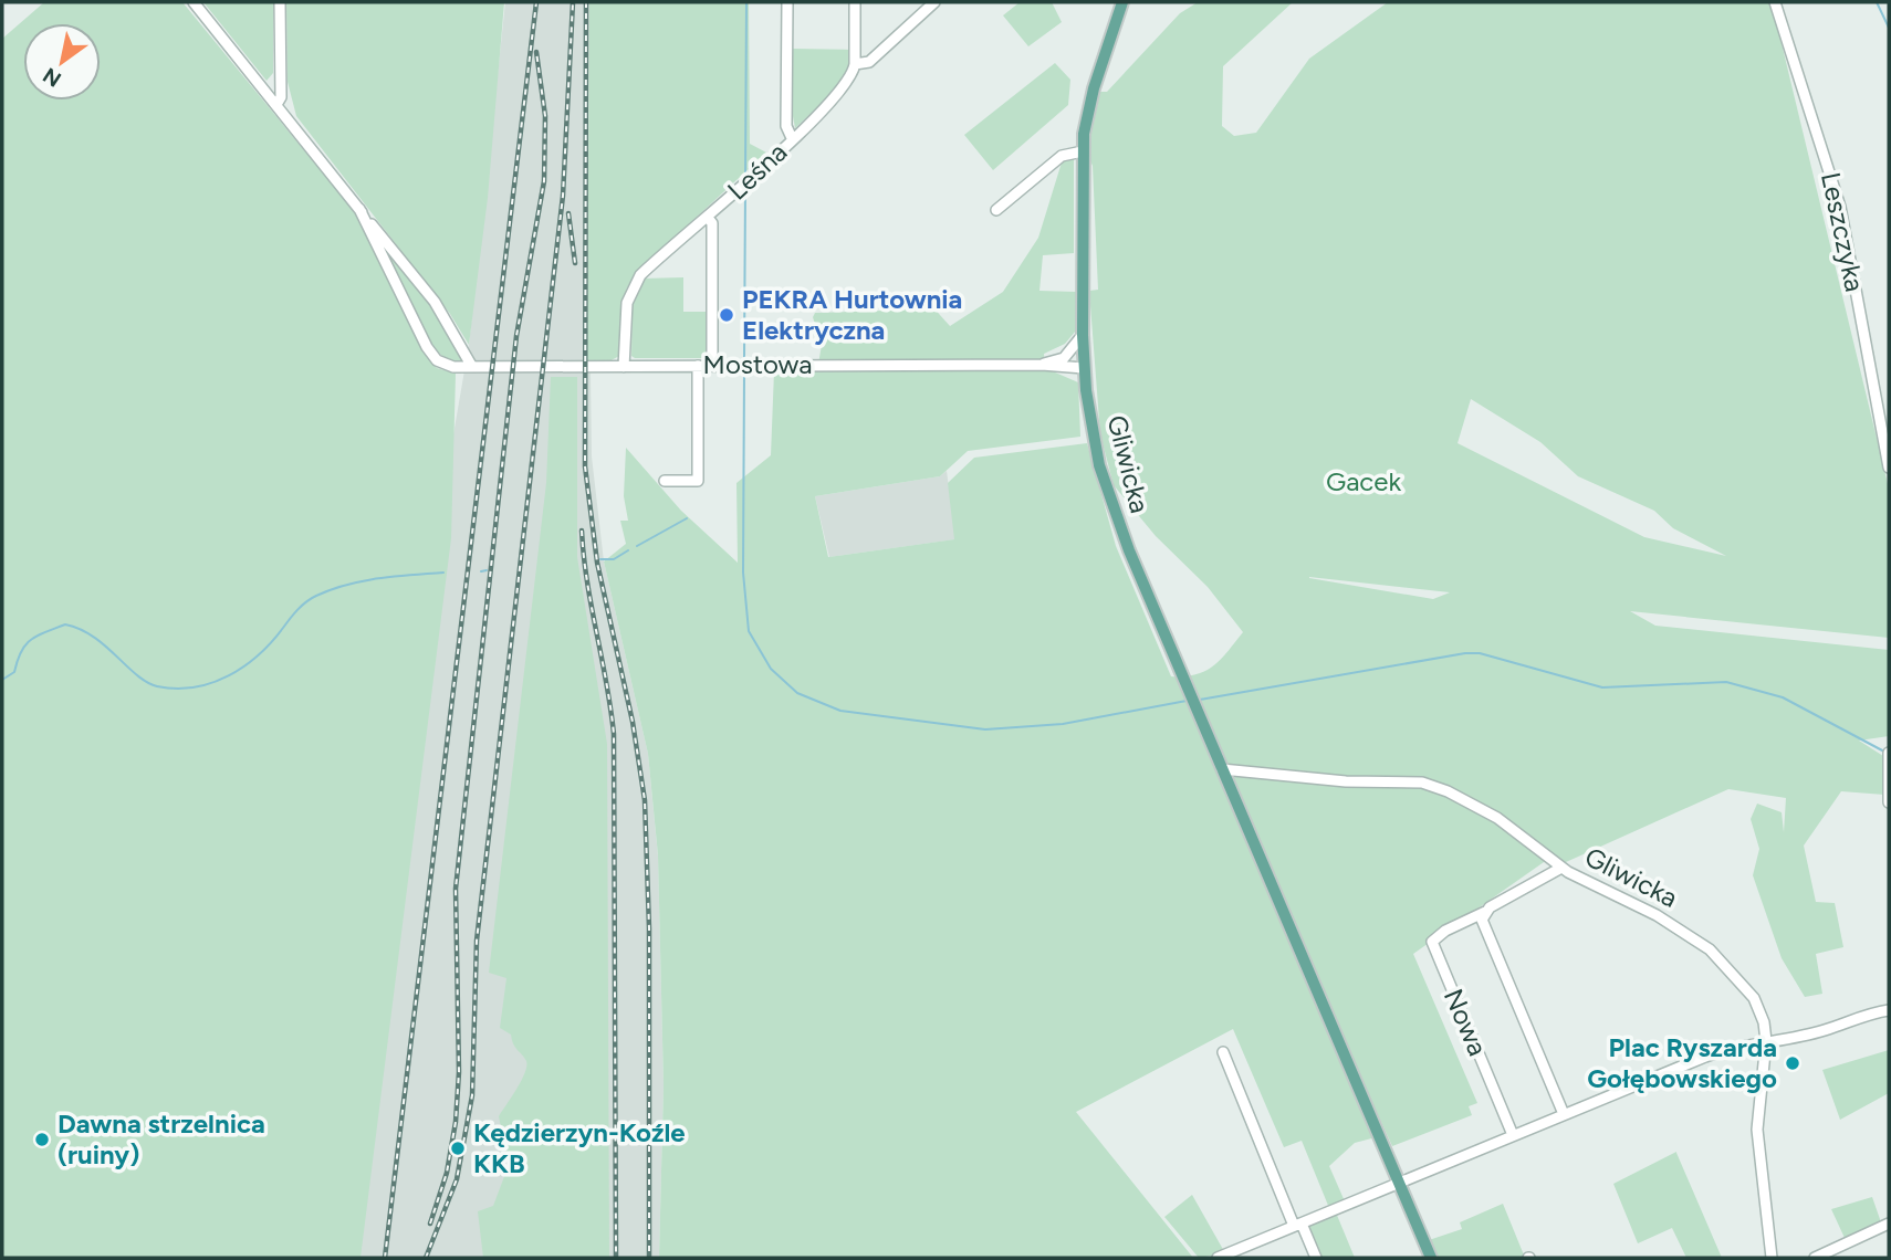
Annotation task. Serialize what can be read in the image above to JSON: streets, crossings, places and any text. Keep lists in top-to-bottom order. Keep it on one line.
{"streets":{"main road":["Gliwicka"],"street":["Leśna","Leszczyka","Mostowa","Nowa"]},"crossings":[["Leśna","Mostowa"],["Mostowa","Gliwicka"],["Gliwicka","Nowa"]],"parks":["Gacek"],"places":["PEKRA Hurtownia Elektryczna","Plac Ryszarda Gołębowskiego","Dawna strzelnica (ruiny)","Kędzierzyn-Koźle KKB"],"north":"bottom left"}
